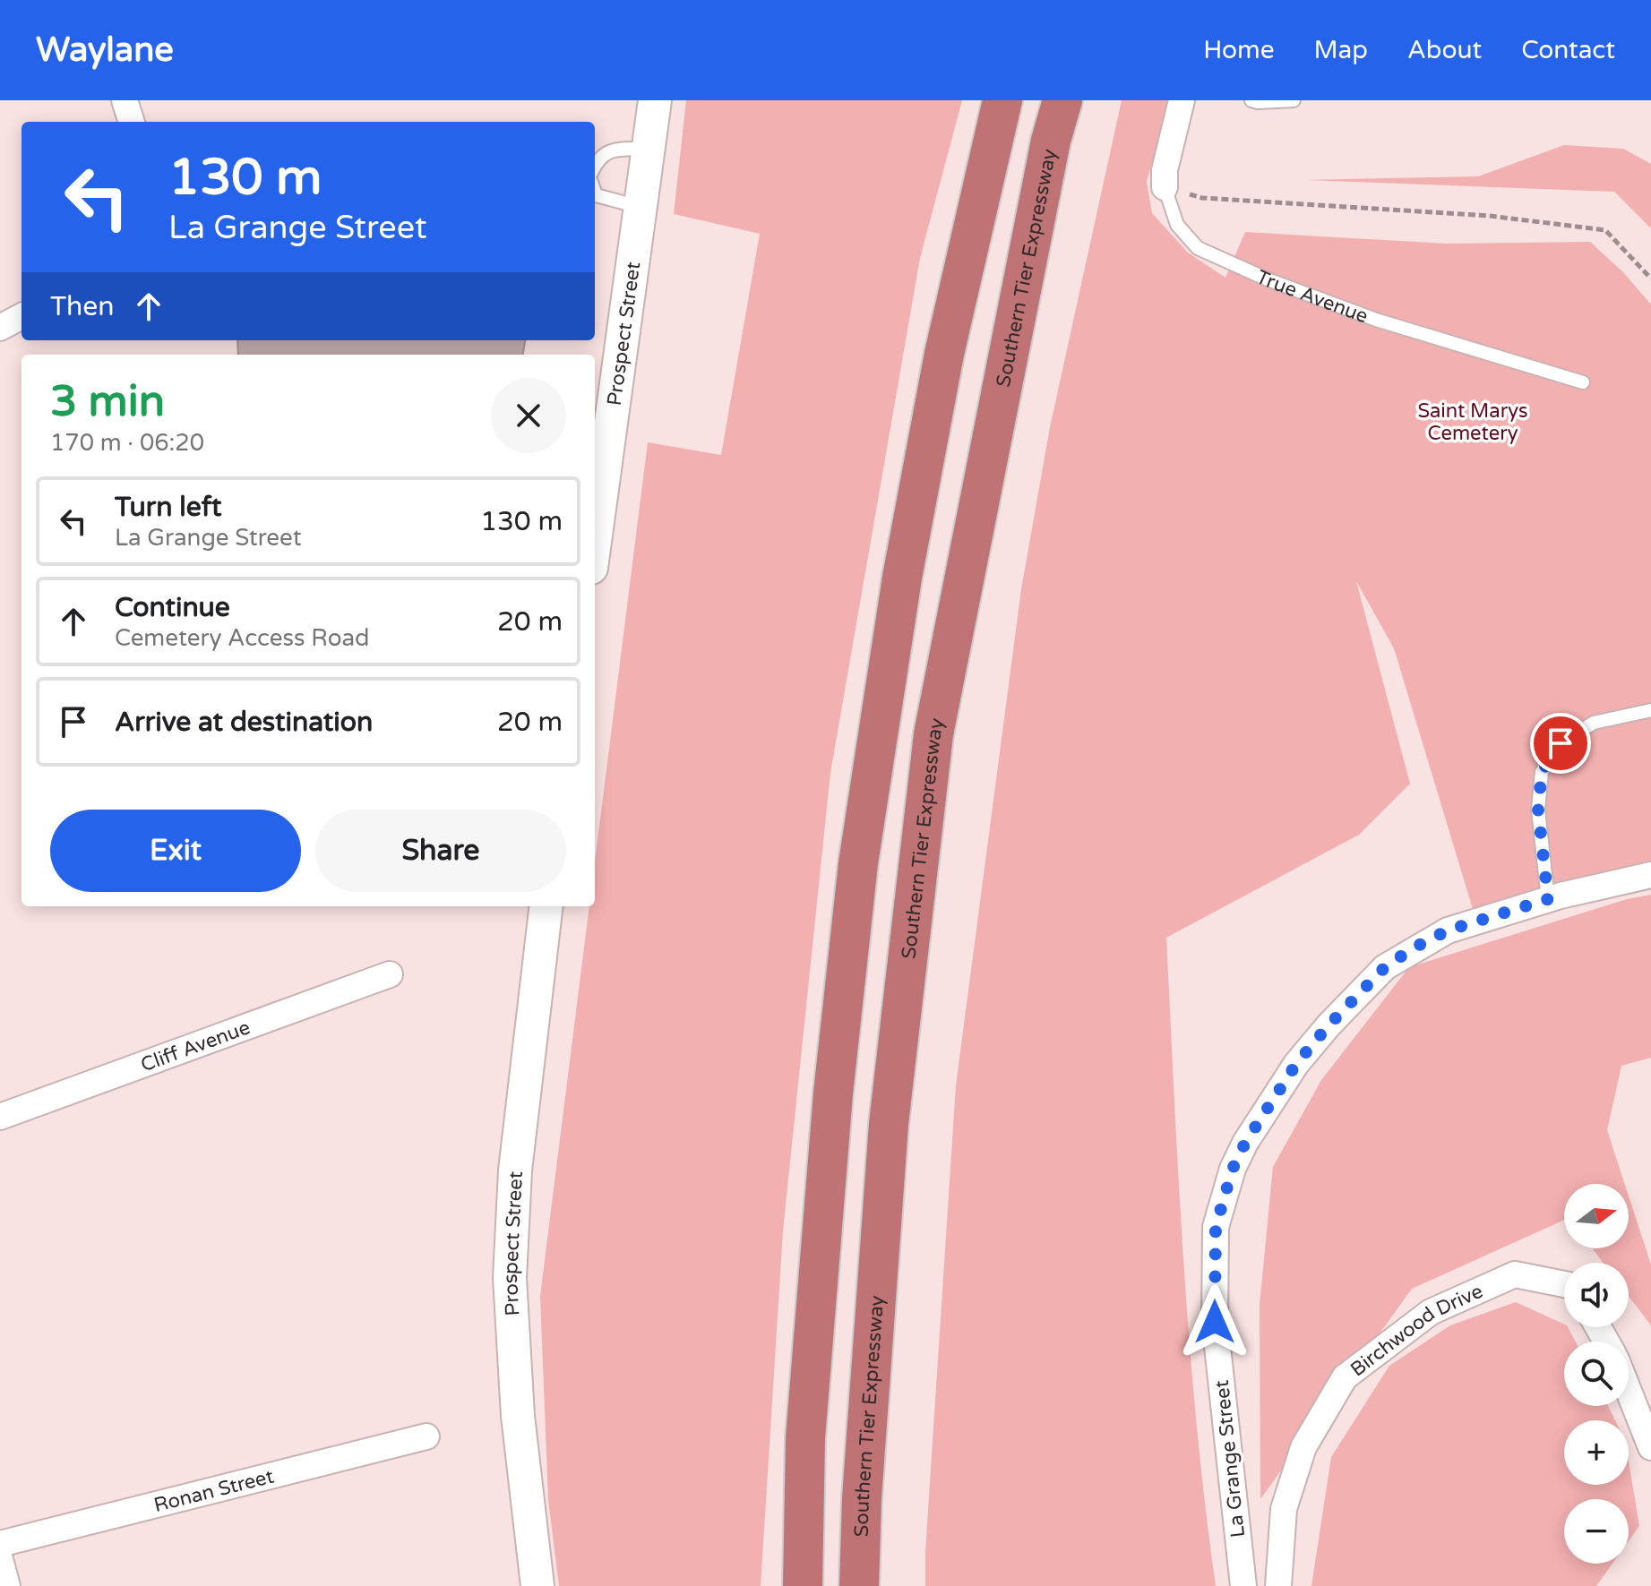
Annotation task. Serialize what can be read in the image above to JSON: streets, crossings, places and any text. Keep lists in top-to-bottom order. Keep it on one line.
{"streets":{"highway":["Southern Tier Expressway"],"street":["True Avenue","Prospect Street","Cliff Avenue","Birchwood Drive","La Grange Street","Ronan Street"]},"parks":["Saint Marys Cemetery"],"north":"right","page":{"header":"Waylane","nav":["Home","Map","About","Contact"],"turn":["130 m","La Grange Street"],"then":"Then","heading":["3 min","170 m · 06:20"],"list":[{"name":"Turn left","note":"La Grange Street","value":"130 m"},{"name":"Continue","note":"Cemetery Access Road","value":"20 m"},{"name":"Arrive at destination","value":"20 m"}],"buttons":["Exit","Share"],"map_buttons":["+","−"]}}
